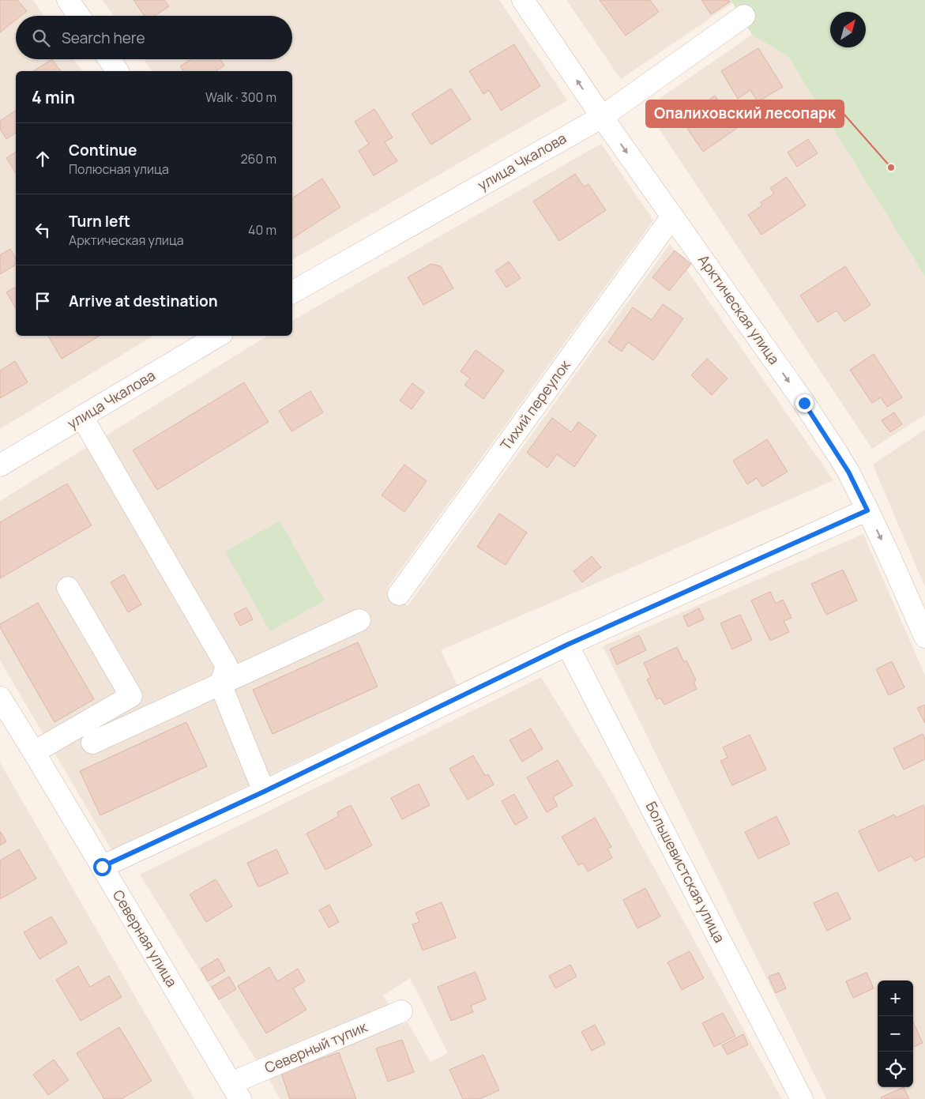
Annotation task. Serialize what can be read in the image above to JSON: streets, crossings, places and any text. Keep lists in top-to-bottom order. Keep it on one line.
{"streets":{"street":["улица Чкалова","Арктическая улица","Тихий переулок","Большевистская улица","Северная улица","Северный тупик"]},"crossings":[["улица Чкалова","Арктическая улица"],["Арктическая улица","Тихий переулок"],["Северная улица","Северный тупик"]],"places":["Опалиховский лесопарк"],"north":"top right","page":{"search":"Search here","heading":["4 min","Walk · 300 m"],"list":[["Continue","Полюсная улица","260 m"],["Turn left","Арктическая улица","40 m"],"Arrive at destination"],"map_buttons":["+","−"]}}
